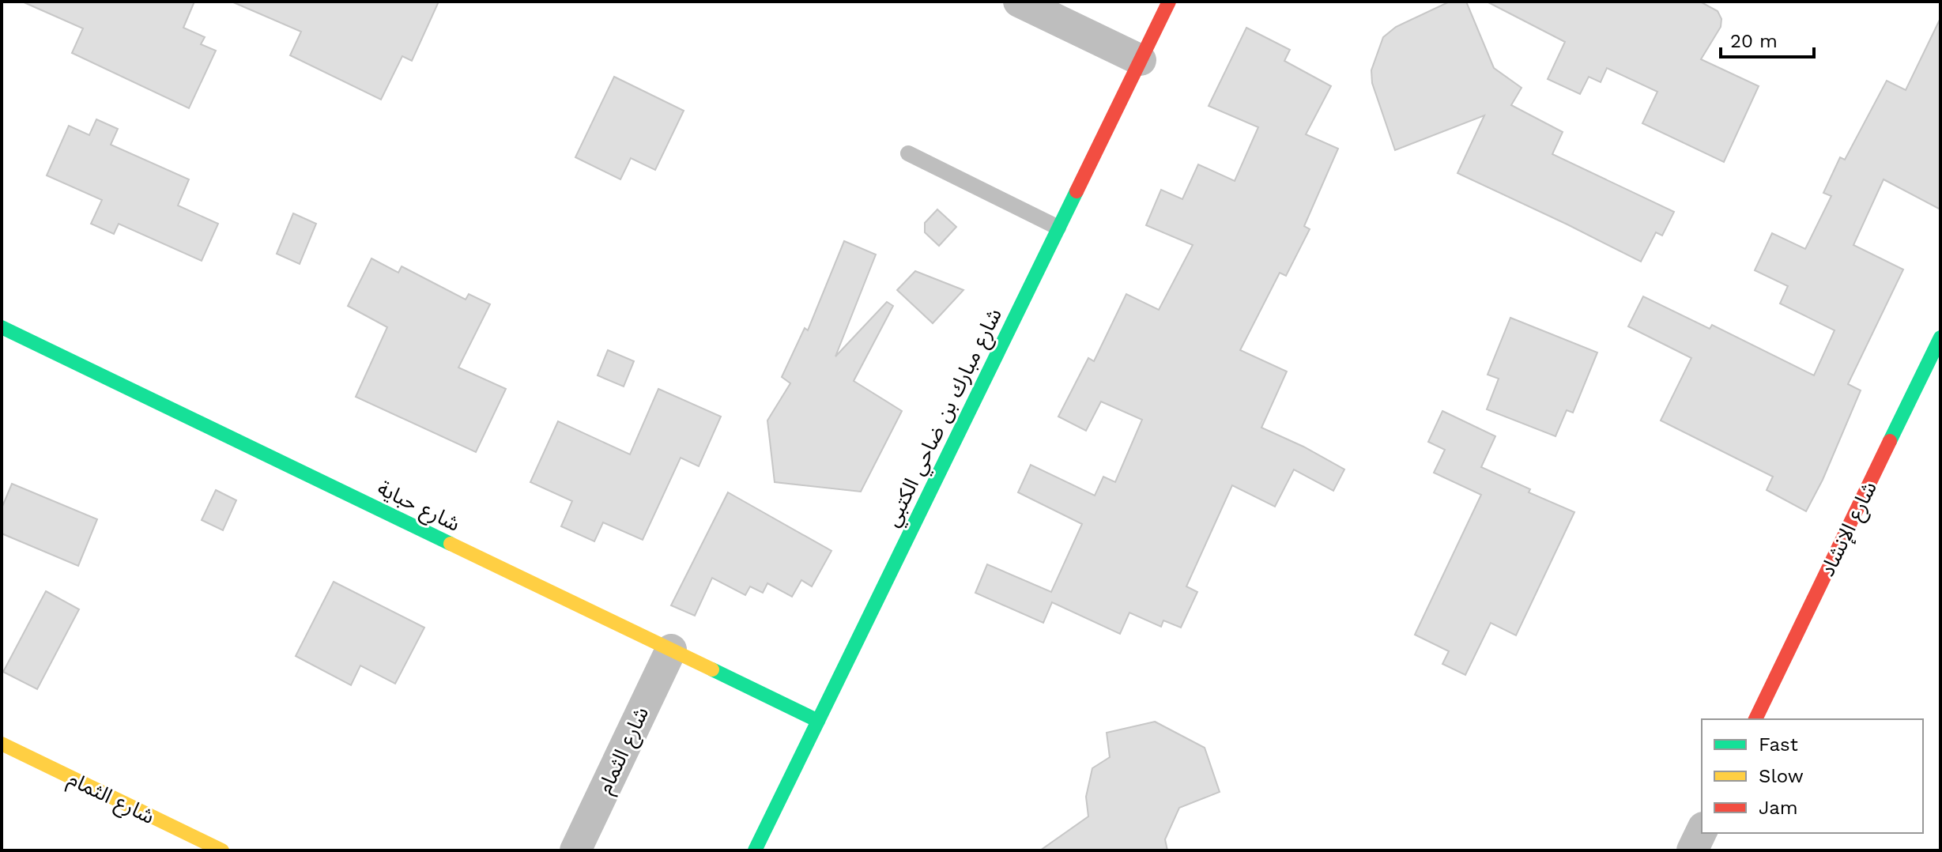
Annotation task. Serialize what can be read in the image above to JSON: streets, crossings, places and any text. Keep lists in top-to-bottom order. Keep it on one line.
{"streets":{"street":["شارع مبارك بن ضاحي الكتبي","شارع حباية","شارع الإنشاد","شارع الثمام"]},"crossings":[["شارع مبارك بن ضاحي الكتبي","شارع حباية"],["شارع حباية","شارع الثمام"]],"legend":["Fast","Slow","Jam"],"scale_bar":"20 m"}
